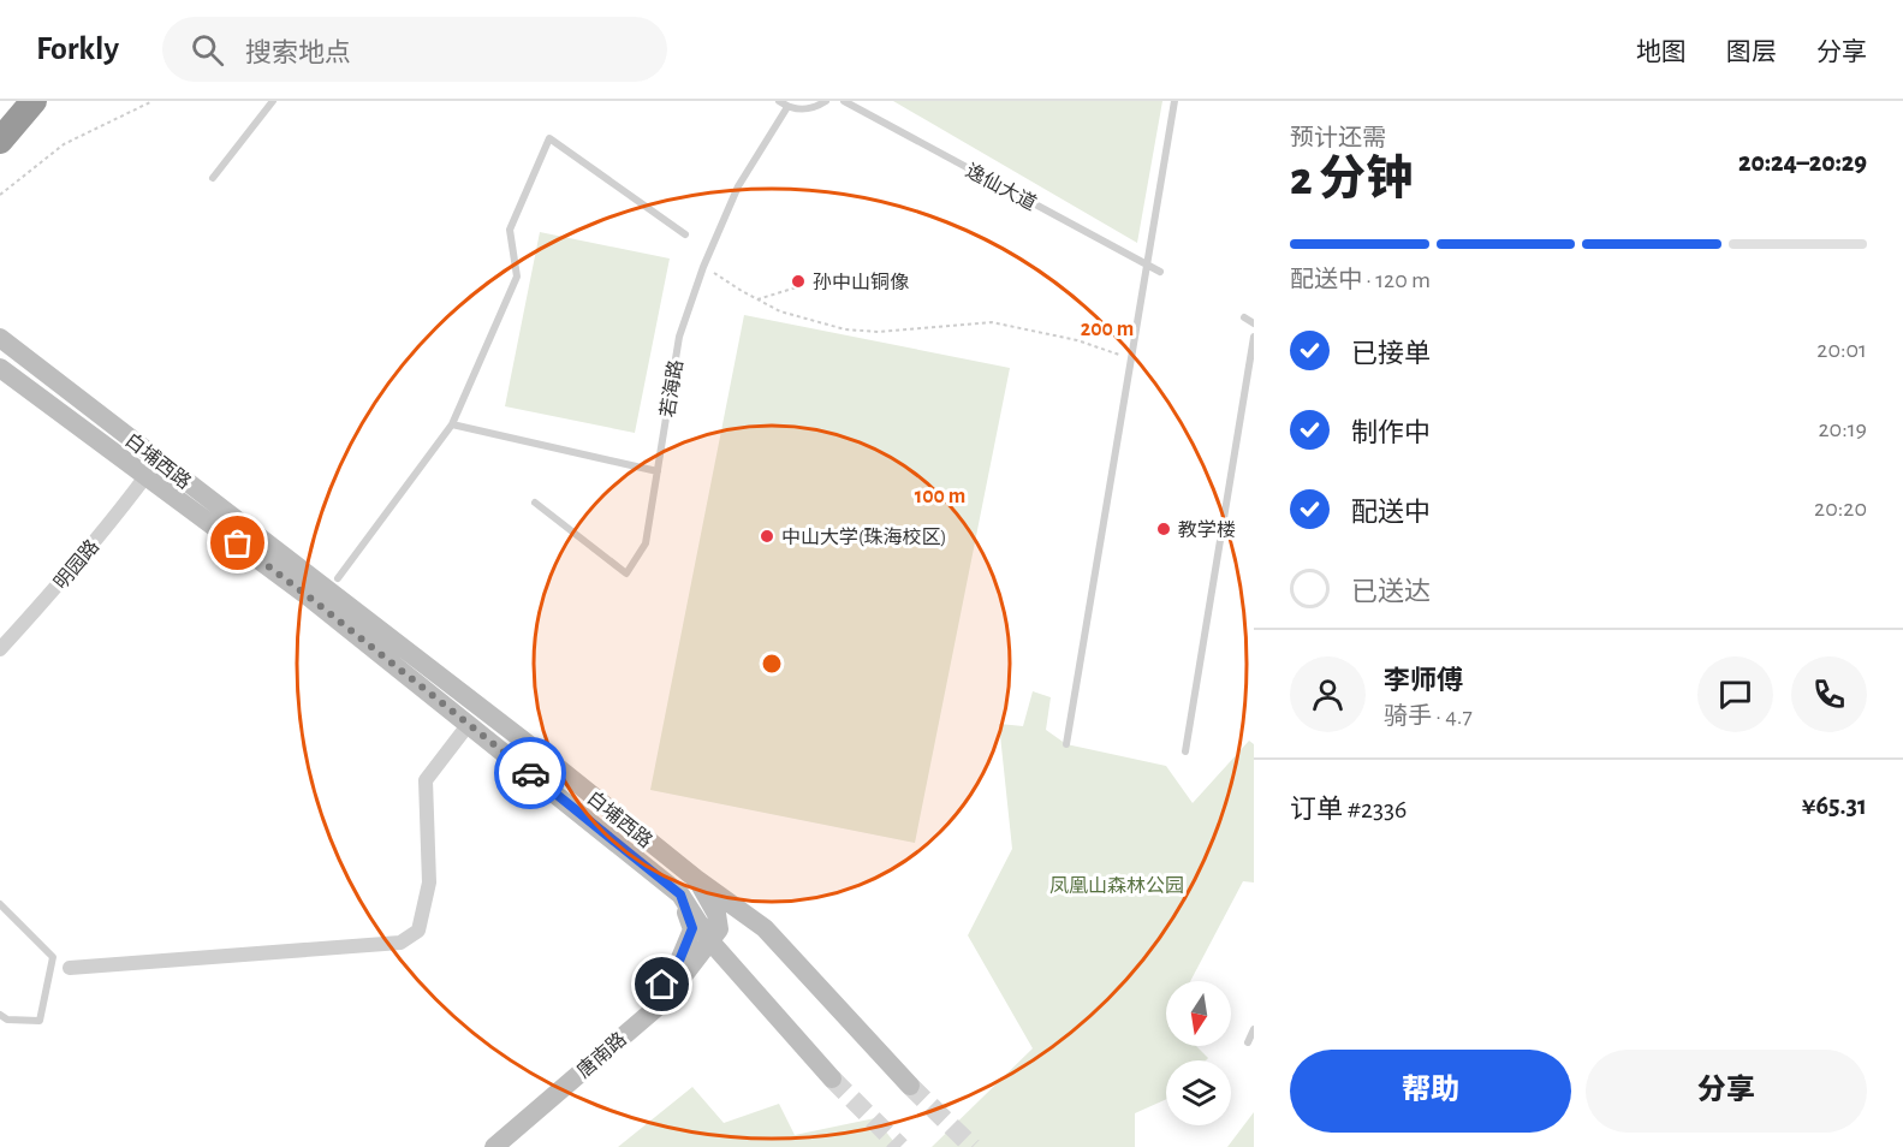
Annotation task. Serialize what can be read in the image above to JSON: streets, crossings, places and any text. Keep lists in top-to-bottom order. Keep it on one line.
{"streets":{"main road":["白埔西路","唐南路"],"street":["明园路"],"lane":["逸仙大道","若海路"]},"crossings":[["白埔西路","明园路"],["白埔西路","唐南路"]],"parks":["凤凰山森林公园"],"places":["孙中山铜像","教学楼","中山大学(珠海校区)"],"north":"bottom","page":{"header":"Forkly","search":"搜索地点","nav":["地图","图层","分享"],"heading":["2 分钟","预计还需","20:24–20:29"],"panel":["李师傅","骑手 · 4.7","订单 #2336","¥65.31"],"bar":"配送中 · 120 m","list":[["已接单","20:01"],["制作中","20:19"],["配送中","20:20"],"已送达"],"buttons":["帮助","分享"]},"rings":["200 m","100 m"]}
